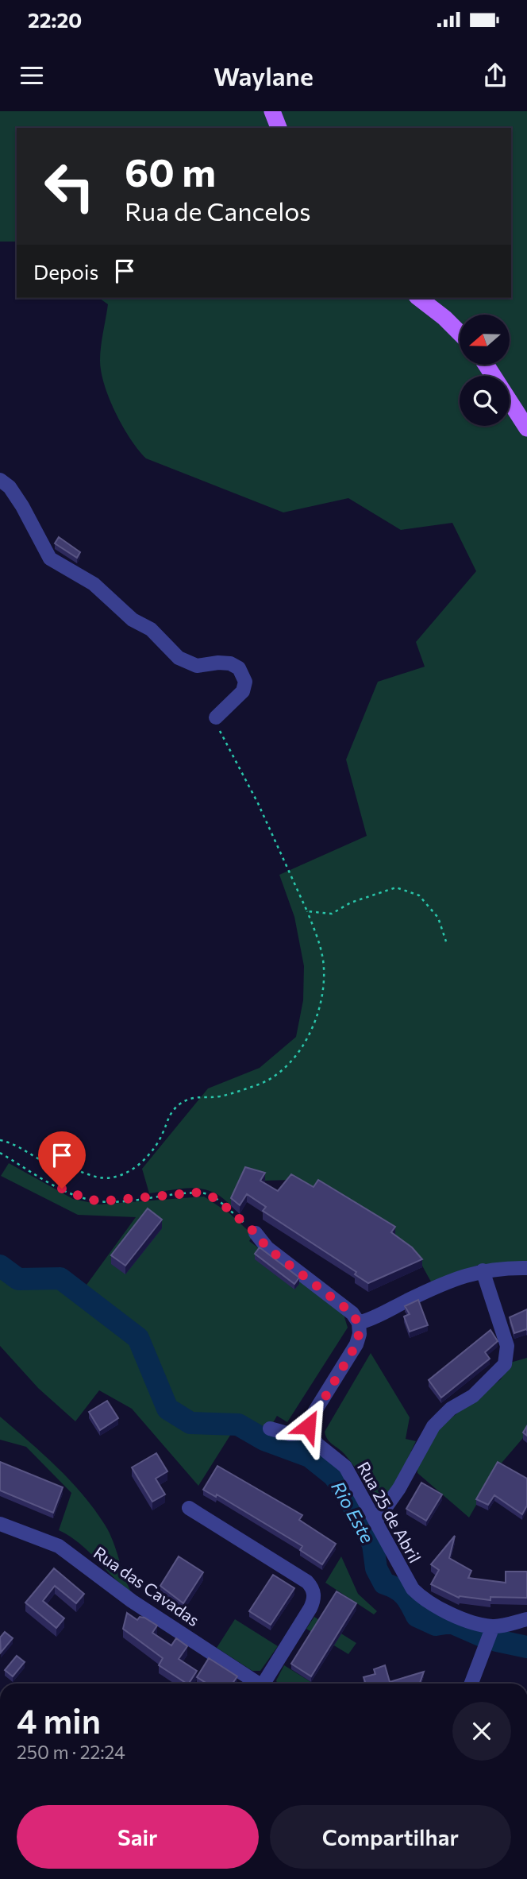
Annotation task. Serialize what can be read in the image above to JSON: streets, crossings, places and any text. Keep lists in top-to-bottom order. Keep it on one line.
{"streets":{"street":["Rua 25 de Abril","Rua das Cavadas"]},"water":["Rio Este"],"north":"left","page":{"status":"22:20","header":"Waylane","turn":["60 m","Rua de Cancelos"],"then":"Depois","heading":["4 min","250 m · 22:24"],"buttons":["Sair","Compartilhar"]}}
